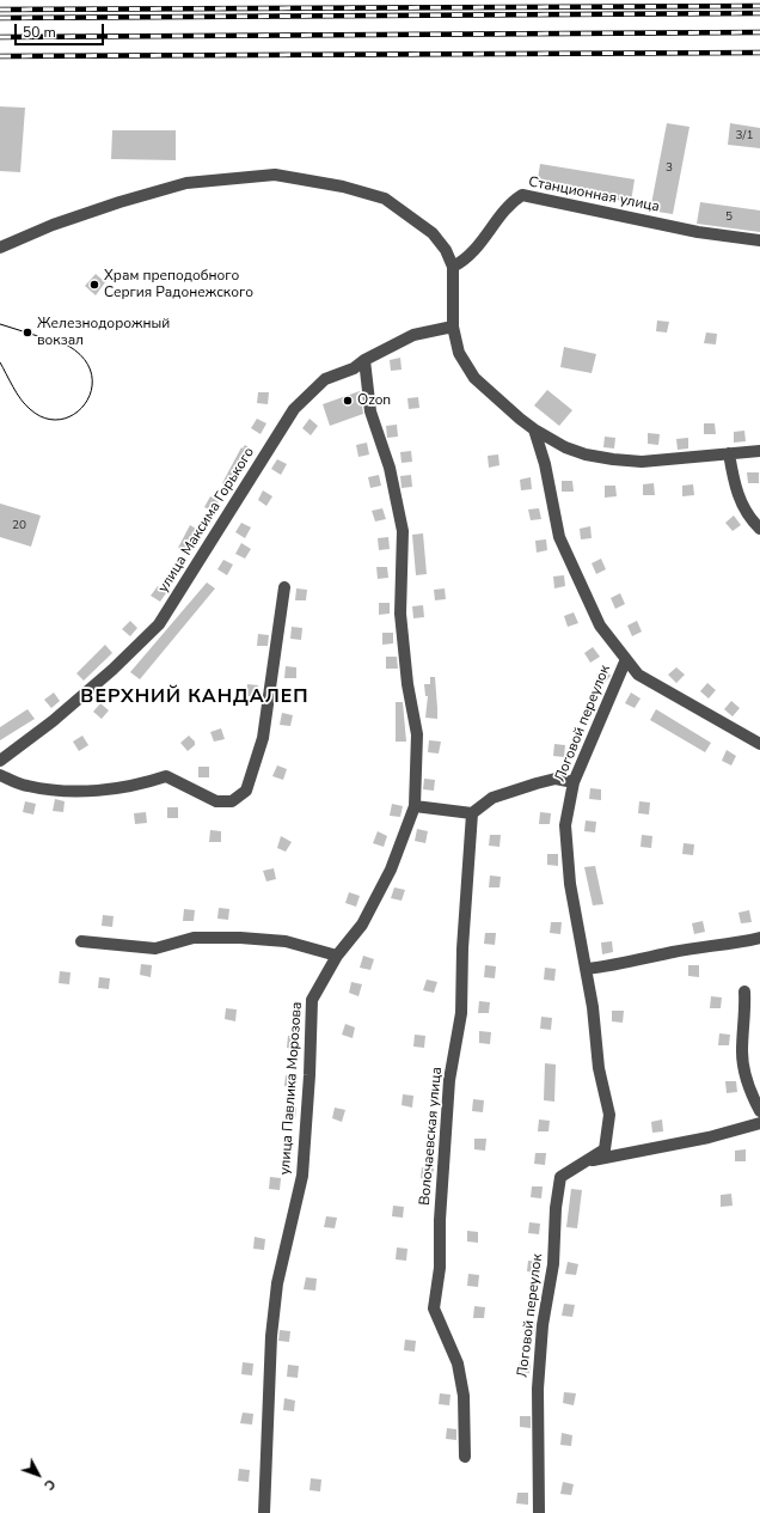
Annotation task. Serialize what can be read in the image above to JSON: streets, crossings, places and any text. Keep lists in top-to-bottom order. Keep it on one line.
{"streets":{"street":["Станционная улица","улица Максима Горького","Логовой переулок","улица Павлика Морозова","Волочаевская улица"]},"crossings":[["улица Максима Горького","улица Павлика Морозова"]],"districts":["ВЕРХНИЙ КАНДАЛЕП"],"places":["Храм преподобного Сергия Радонежского","Железнодорожный вокзал","Ozon"],"house_numbers":["3/1","3","5","20"],"scale_bar":"50 m","north":"bottom right"}
